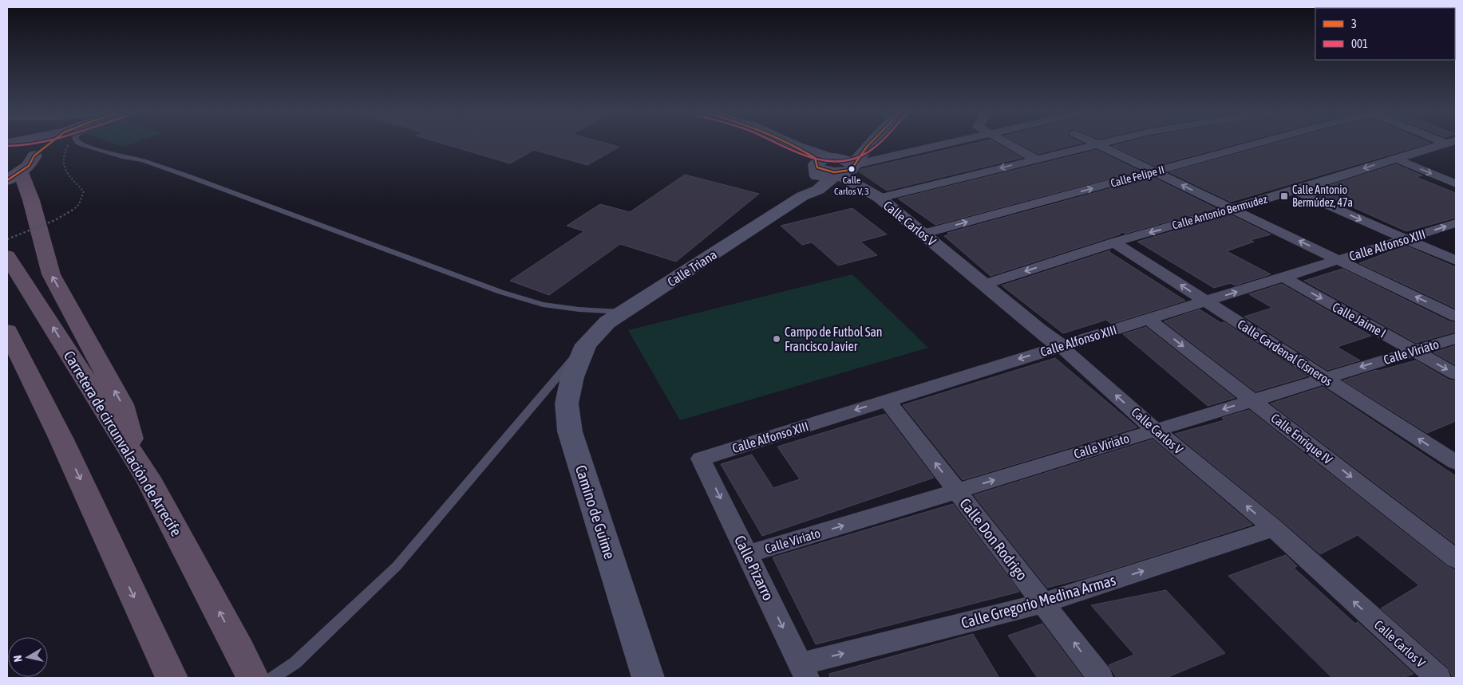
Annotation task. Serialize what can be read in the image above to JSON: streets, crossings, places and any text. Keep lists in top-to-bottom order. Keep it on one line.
{"streets":{"highway":["Carretera de circunvalación de Arrecife"],"main road":["Calle Triana","Camino de Guime"],"street":["Calle Felipe II","Calle Antonio Bermudez","Calle Carlos V","Calle Alfonso XIII","Calle Jaime I","Calle Viriato","Calle Cardenal Cisneros","Calle Enrique IV","Calle Don Rodrigo","Calle Pizarro","Calle Gregorio Medina Armas"]},"crossings":[["Calle Felipe II","Calle Carlos V"],["Calle Antonio Bermudez","Calle Carlos V"],["Calle Antonio Bermudez","Calle Cardenal Cisneros"],["Calle Carlos V","Calle Alfonso XIII"],["Calle Carlos V","Calle Viriato"],["Calle Carlos V","Calle Gregorio Medina Armas"],["Calle Alfonso XIII","Calle Jaime I"],["Calle Alfonso XIII","Calle Cardenal Cisneros"],["Calle Alfonso XIII","Calle Enrique IV"],["Calle Alfonso XIII","Calle Don Rodrigo"],["Calle Alfonso XIII","Calle Pizarro"],["Calle Triana","Camino de Guime"],["Calle Jaime I","Calle Viriato"],["Calle Viriato","Calle Cardenal Cisneros"],["Calle Viriato","Calle Enrique IV"],["Calle Viriato","Calle Don Rodrigo"],["Calle Viriato","Calle Pizarro"],["Calle Don Rodrigo","Calle Gregorio Medina Armas"],["Calle Pizarro","Calle Gregorio Medina Armas"]],"one_way":["Calle Carlos V","Calle Enrique IV","Calle Don Rodrigo","Calle Pizarro","Calle Gregorio Medina Armas"],"places":{"other":["Calle Carlos V, 3","Campo de Futbol San Francisco Javier"],"transit":["Calle Antonio Bermúdez, 47a"]},"lines":["transit line 3","transit line 001"],"legend":["3","001"],"north":"left"}
